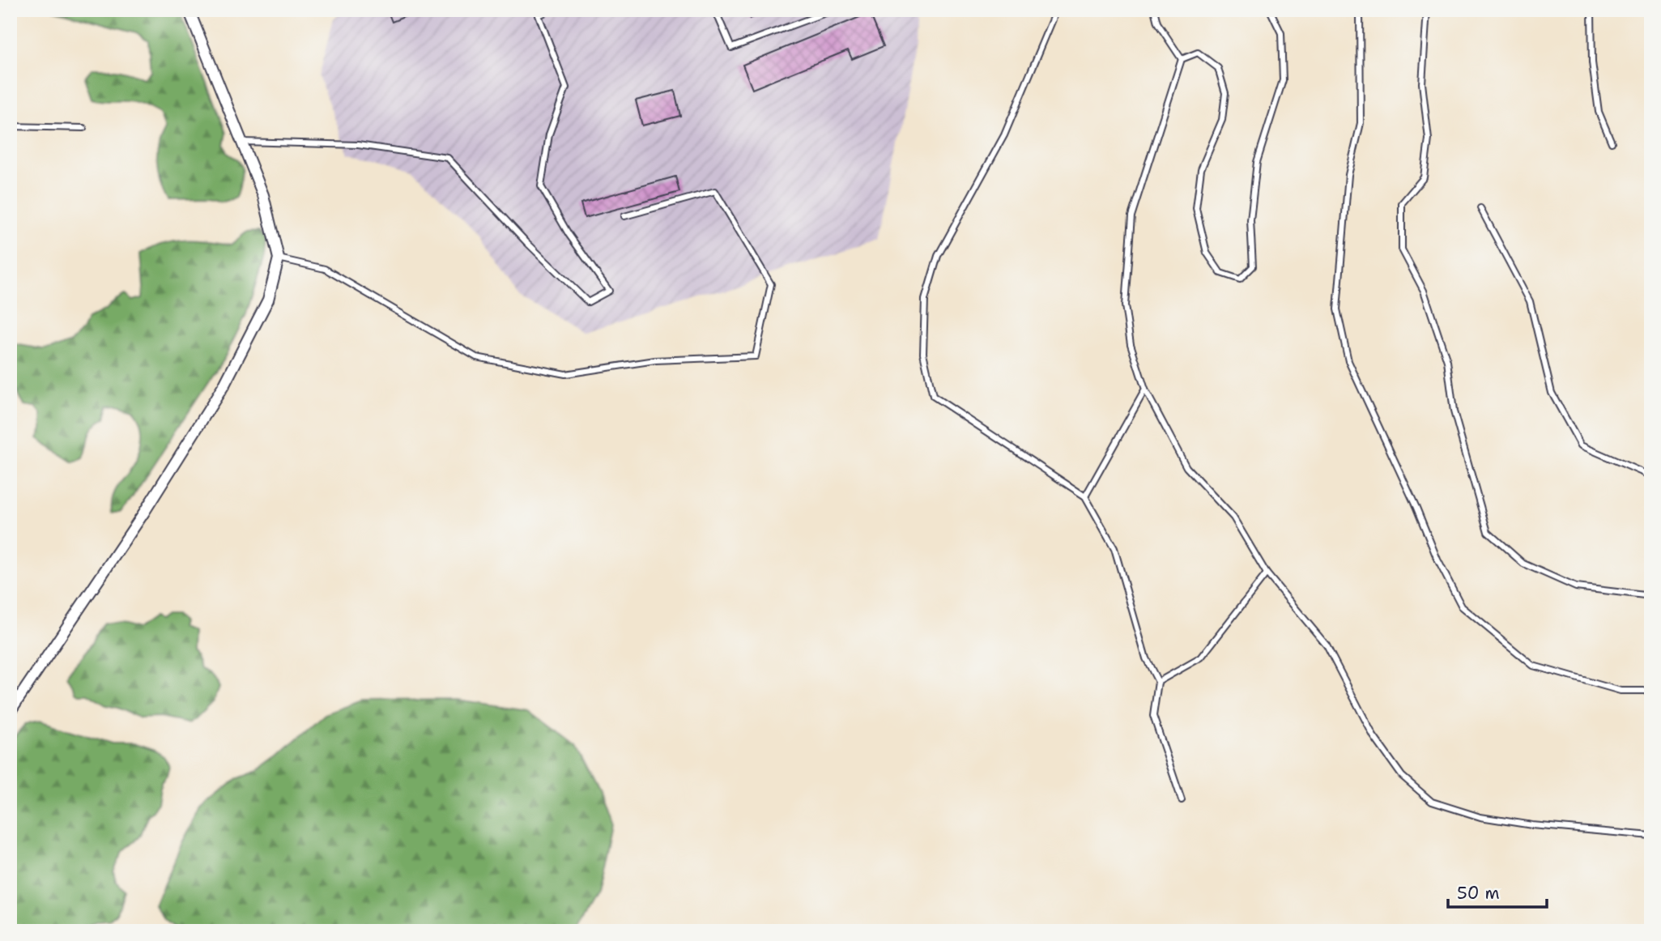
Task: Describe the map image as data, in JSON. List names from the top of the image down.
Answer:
{
  "scale_bar": "50 m"
}
